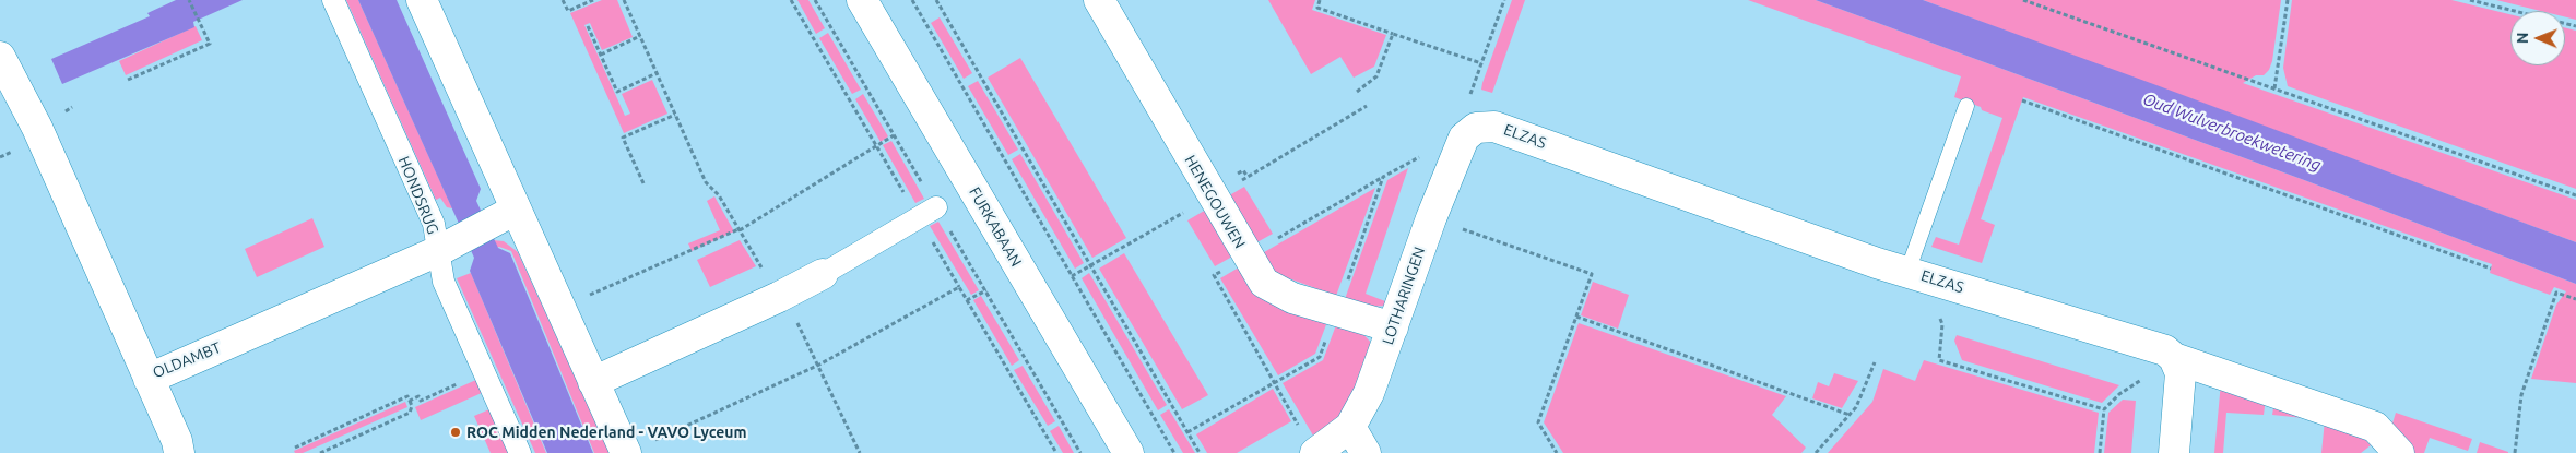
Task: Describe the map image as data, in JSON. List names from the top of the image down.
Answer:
{
  "streets": {
    "street": [
      "ELZAS",
      "HONDSRUG",
      "HENEGOUWEN",
      "FURKABAAN",
      "LOTHARINGEN",
      "OLDAMBT"
    ]
  },
  "crossings": [
    ["ELZAS", "LOTHARINGEN"],
    ["HONDSRUG", "OLDAMBT"],
    ["HENEGOUWEN", "LOTHARINGEN"]
  ],
  "water": ["Oud Wulverbroekwetering"],
  "places": ["ROC Midden Nederland - VAVO Lyceum"],
  "north": "left"
}
